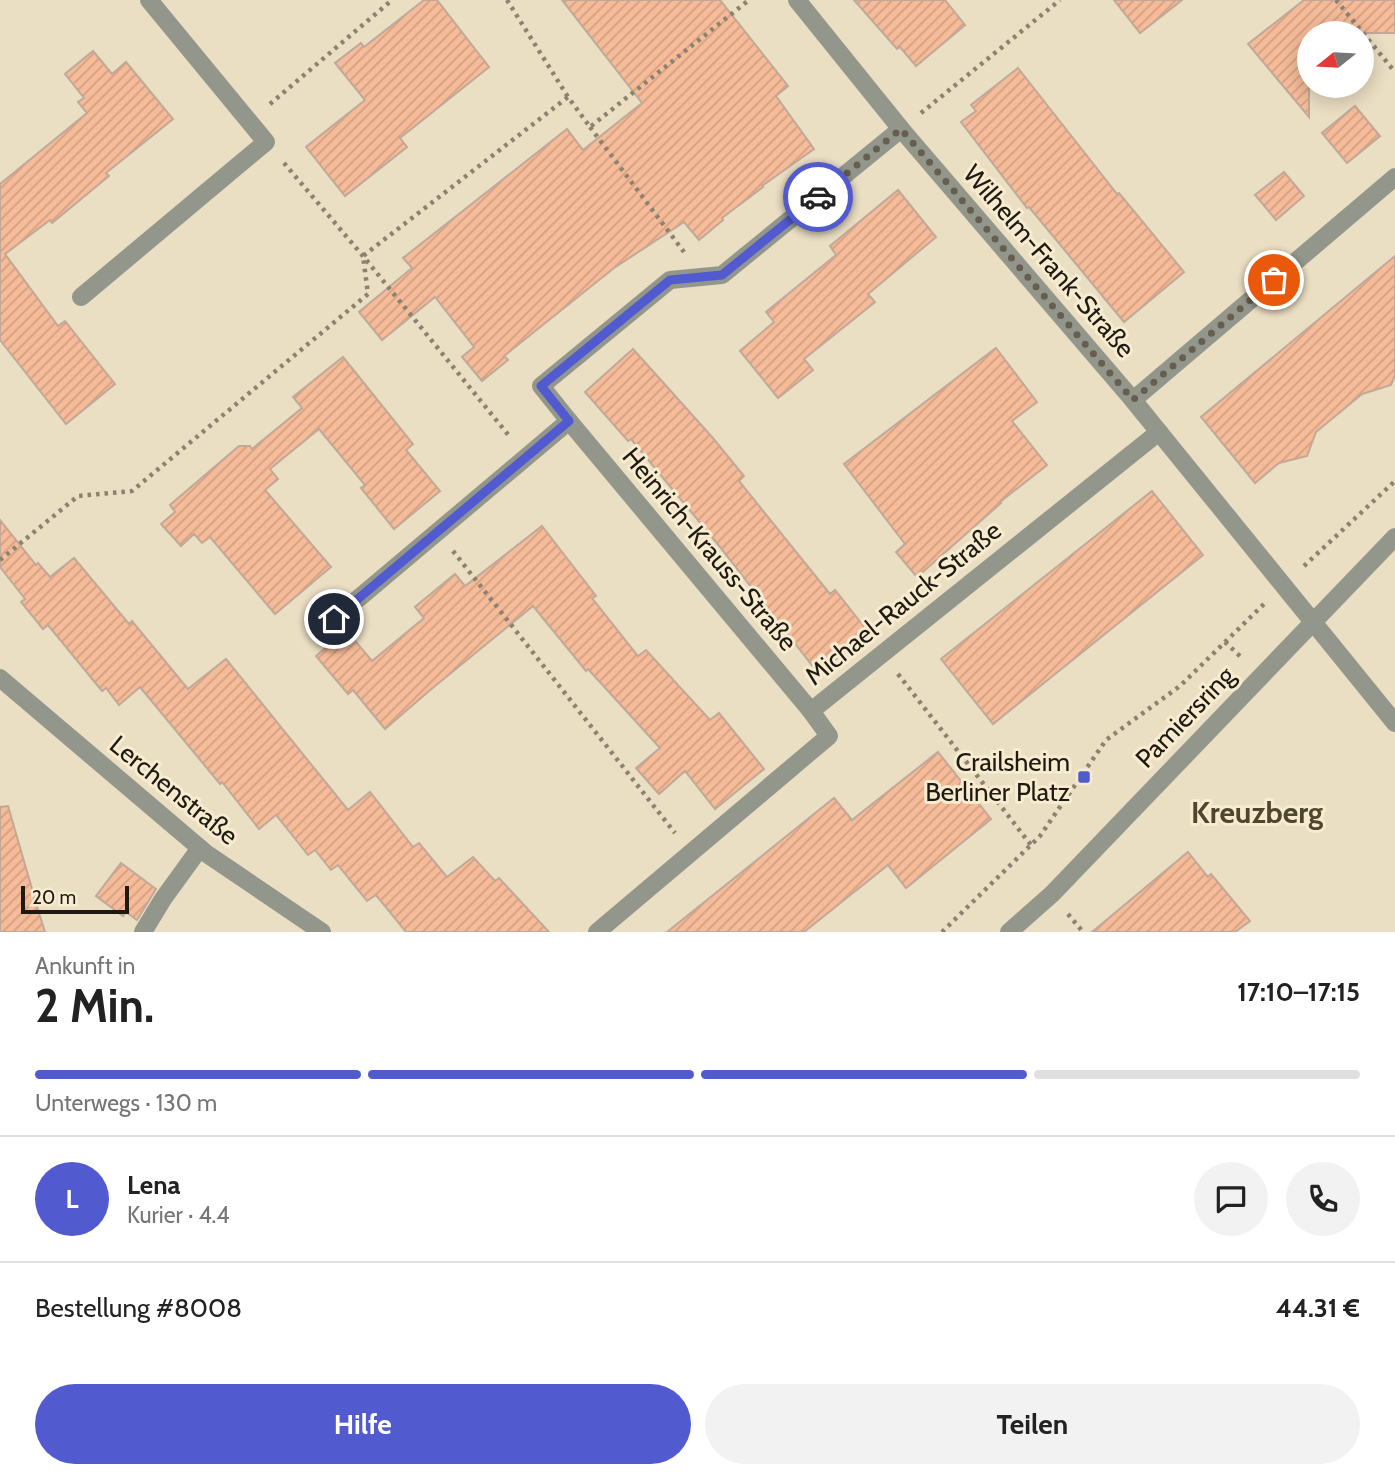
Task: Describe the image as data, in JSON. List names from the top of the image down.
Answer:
{
  "streets": {
    "street": [
      "Wilhelm-Frank-Straße",
      "Heinrich-Krauss-Straße",
      "Michael-Rauck-Straße",
      "Pamiersring",
      "Lerchenstraße"
    ]
  },
  "crossings": [
    ["Wilhelm-Frank-Straße", "Michael-Rauck-Straße"],
    ["Wilhelm-Frank-Straße", "Pamiersring"],
    ["Heinrich-Krauss-Straße", "Michael-Rauck-Straße"]
  ],
  "districts": ["Kreuzberg"],
  "places": {
    "transit": ["Crailsheim Berliner Platz"]
  },
  "scale_bar": "20 m",
  "north": "left",
  "page": {
    "scale": "20 m",
    "heading": ["2 Min.", "Ankunft in", "17:10–17:15"],
    "panel": [
      "Lena",
      "Kurier · 4.4",
      "Bestellung #8008",
      "44.31 €"
    ],
    "bar": "Unterwegs · 130 m",
    "round": "L",
    "buttons": ["Hilfe", "Teilen"]
  }
}
